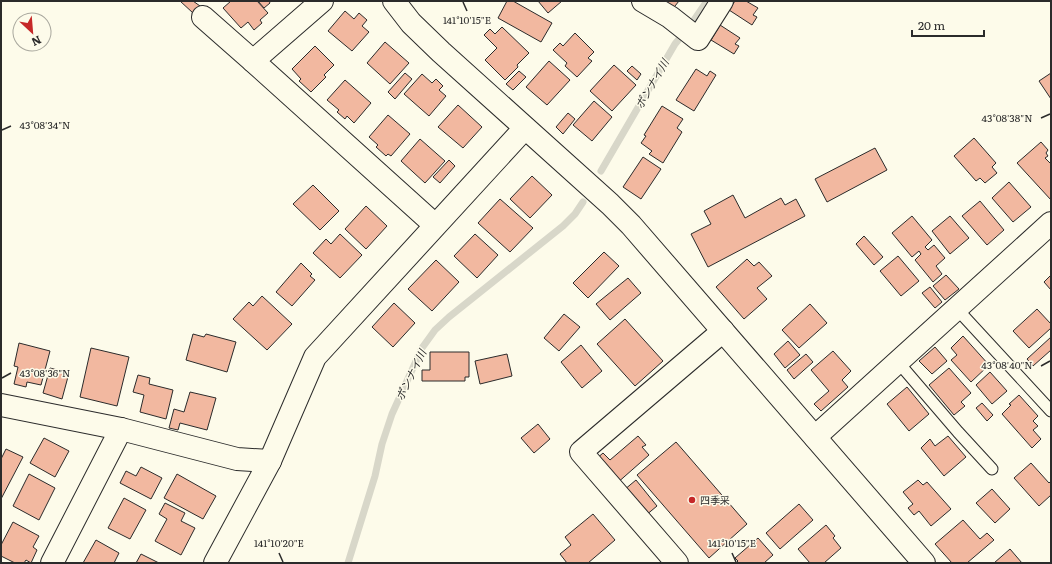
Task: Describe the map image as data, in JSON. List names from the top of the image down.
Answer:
{
  "water": ["ポンナイ川"],
  "places": ["四季采"],
  "scale_bar": "20 m",
  "north": "bottom right",
  "coordinates": [
    "141°10'15\"E",
    "43°08'38\"N",
    "43°08'34\"N",
    "43°08'40\"N",
    "43°08'36\"N",
    "141°10'20\"E"
  ]
}
